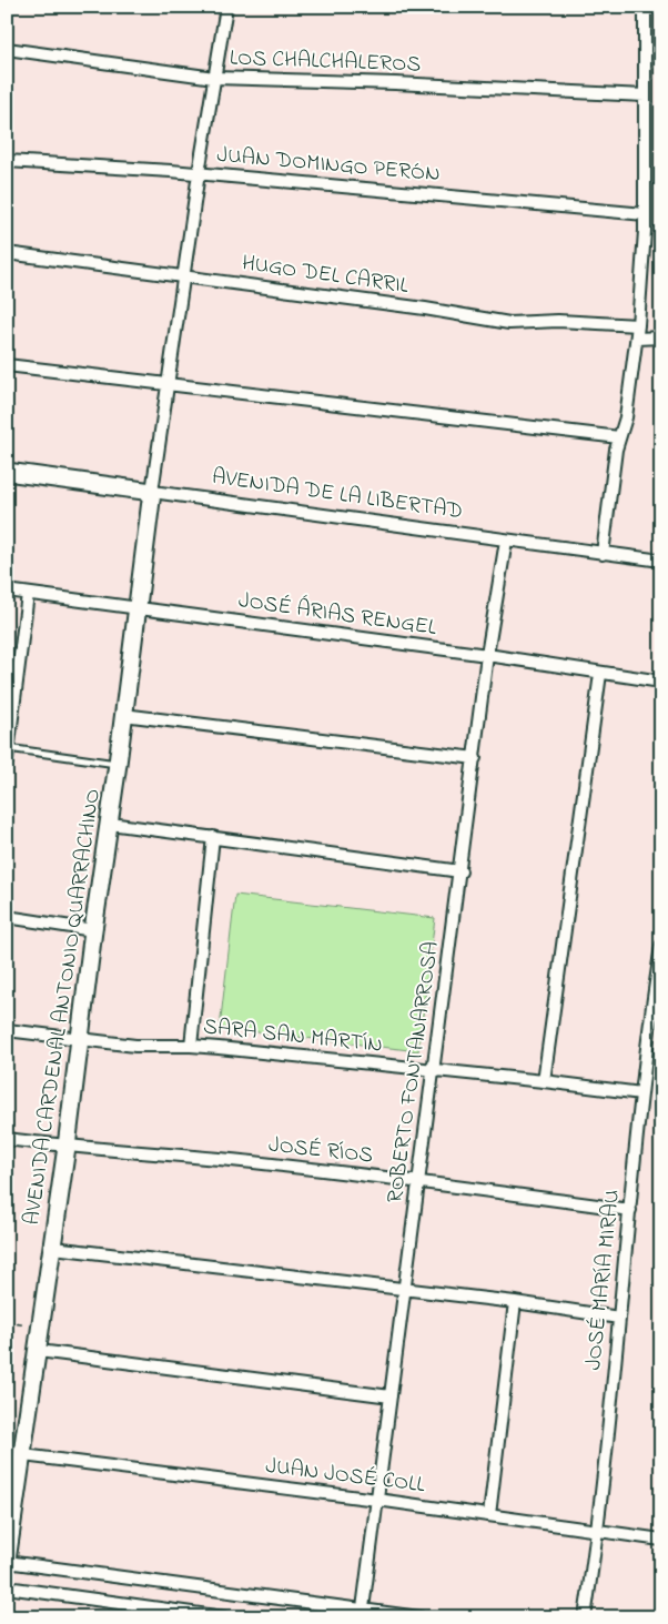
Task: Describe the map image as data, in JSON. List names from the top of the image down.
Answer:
{
  "streets": {
    "street": [
      "LOS CHALCHALEROS",
      "JUAN DOMINGO PERÓN",
      "HUGO DEL CARRIL",
      "AVENIDA DE LA LIBERTAD",
      "JOSÉ ÁRIAS RENGEL",
      "AVENIDA CARDENAL ANTONIO QUARRACHINO",
      "SARA SAN MARTÍN",
      "ROBERTO FONTANARROSA",
      "JOSÉ RÍOS",
      "JOSÉ MARÍA MIRAU",
      "JUAN JOSÉ COLL"
    ]
  },
  "crossings": [
    ["AVENIDA DE LA LIBERTAD", "AVENIDA CARDENAL ANTONIO QUARRACHINO"],
    ["AVENIDA DE LA LIBERTAD", "ROBERTO FONTANARROSA"],
    ["JOSÉ ÁRIAS RENGEL", "AVENIDA CARDENAL ANTONIO QUARRACHINO"],
    ["JOSÉ ÁRIAS RENGEL", "ROBERTO FONTANARROSA"],
    ["AVENIDA CARDENAL ANTONIO QUARRACHINO", "SARA SAN MARTÍN"],
    ["AVENIDA CARDENAL ANTONIO QUARRACHINO", "JOSÉ RÍOS"],
    ["AVENIDA CARDENAL ANTONIO QUARRACHINO", "JUAN JOSÉ COLL"],
    ["SARA SAN MARTÍN", "ROBERTO FONTANARROSA"],
    ["SARA SAN MARTÍN", "JOSÉ MARÍA MIRAU"],
    ["ROBERTO FONTANARROSA", "JOSÉ RÍOS"],
    ["ROBERTO FONTANARROSA", "JUAN JOSÉ COLL"],
    ["JOSÉ RÍOS", "JOSÉ MARÍA MIRAU"],
    ["JOSÉ MARÍA MIRAU", "JUAN JOSÉ COLL"]
  ]
}
